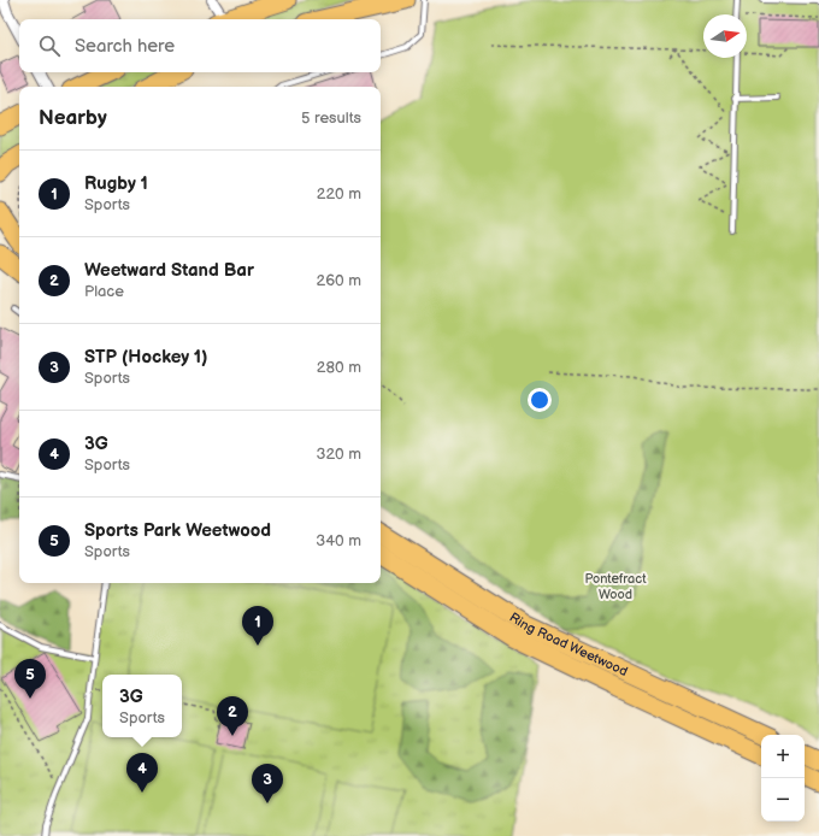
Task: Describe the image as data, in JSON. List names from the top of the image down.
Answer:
{
  "streets": {
    "highway": ["Ring Road Weetwood"]
  },
  "parks": ["Pontefract Wood"],
  "north": "right",
  "page": {
    "search": "Search here",
    "heading": ["Nearby", "5 results"],
    "list": [
      {
        "mark": "1",
        "name": "Rugby 1",
        "note": "Sports",
        "value": "220 m"
      },
      {
        "mark": "2",
        "name": "Weetward Stand Bar",
        "note": "Place",
        "value": "260 m"
      },
      {
        "mark": "3",
        "name": "STP (Hockey 1)",
        "note": "Sports",
        "value": "280 m"
      },
      {
        "mark": "4",
        "name": "3G",
        "note": "Sports",
        "value": "320 m"
      },
      {
        "mark": "5",
        "name": "Sports Park Weetwood",
        "note": "Sports",
        "value": "340 m"
      }
    ],
    "pins": [
      "1",
      "5",
      "2",
      "4",
      "3"
    ],
    "popup": ["3G", "Sports"],
    "map_buttons": ["+", "−"]
  }
}
